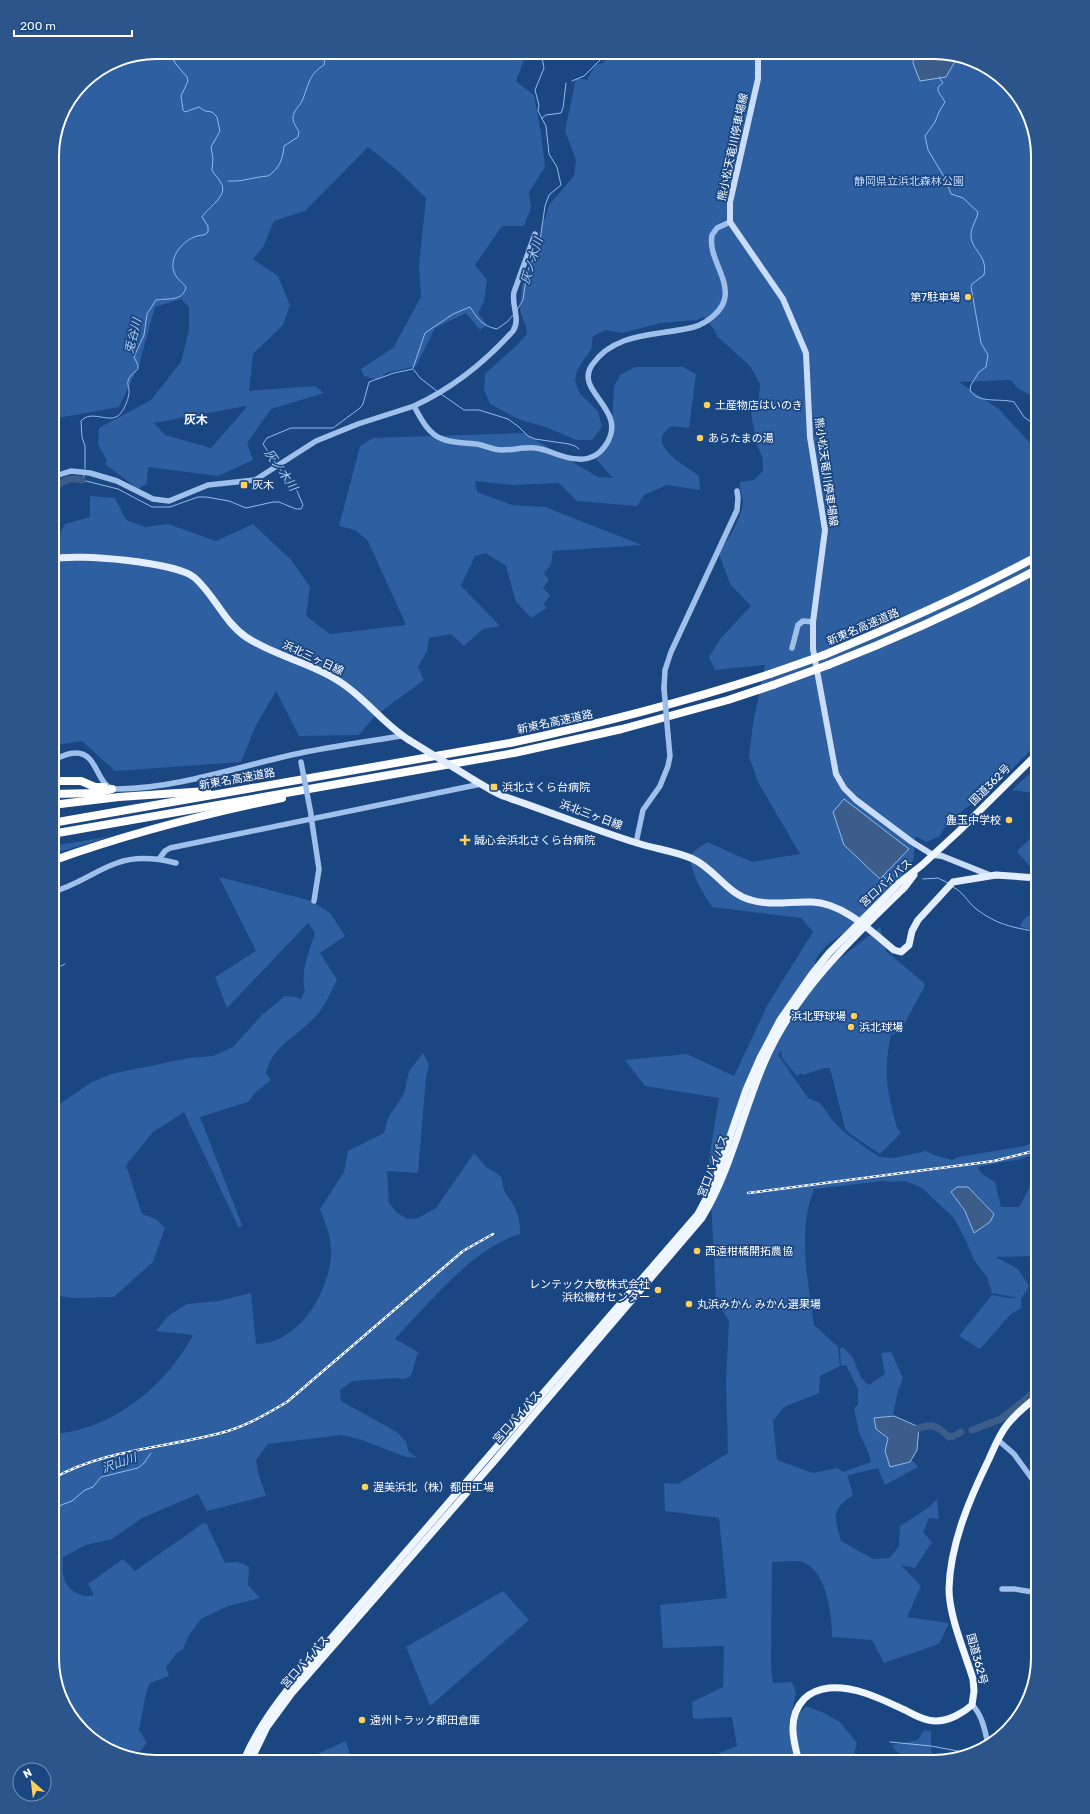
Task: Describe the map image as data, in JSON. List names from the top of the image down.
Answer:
{
  "streets": {
    "highway": ["新東名高速道路", "国道362号", "宮口バイパス"],
    "main road": ["熊小松天竜川停車場線", "浜北三ヶ日線"]
  },
  "crossings": [
    ["熊小松天竜川停車場線", "浜北三ヶ日線"],
    ["熊小松天竜川停車場線", "国道362号"],
    ["浜北三ヶ日線", "宮口バイパス"],
    ["国道362号", "宮口バイパス"]
  ],
  "districts": ["灰木"],
  "water": ["灰ノ木川", "兎谷川", "沢山川"],
  "parks": ["静岡県立浜北森林公園"],
  "places": {
    "other": [
      "第7駐車場",
      "土産物店はいのき",
      "あらたまの湯",
      "麁玉中学校",
      "浜北野球場",
      "浜北球場",
      "西遠柑橘開拓農協",
      "レンテック大敬株式会社 浜松機材センター",
      "丸浜みかん みかん選果場",
      "渥美浜北（株）都田工場",
      "遠州トラック都田倉庫"
    ],
    "transit": ["灰木", "浜北さくら台病院"],
    "health": ["誠心会浜北さくら台病院"]
  },
  "scale_bar": "200 m",
  "north": "top left"
}
